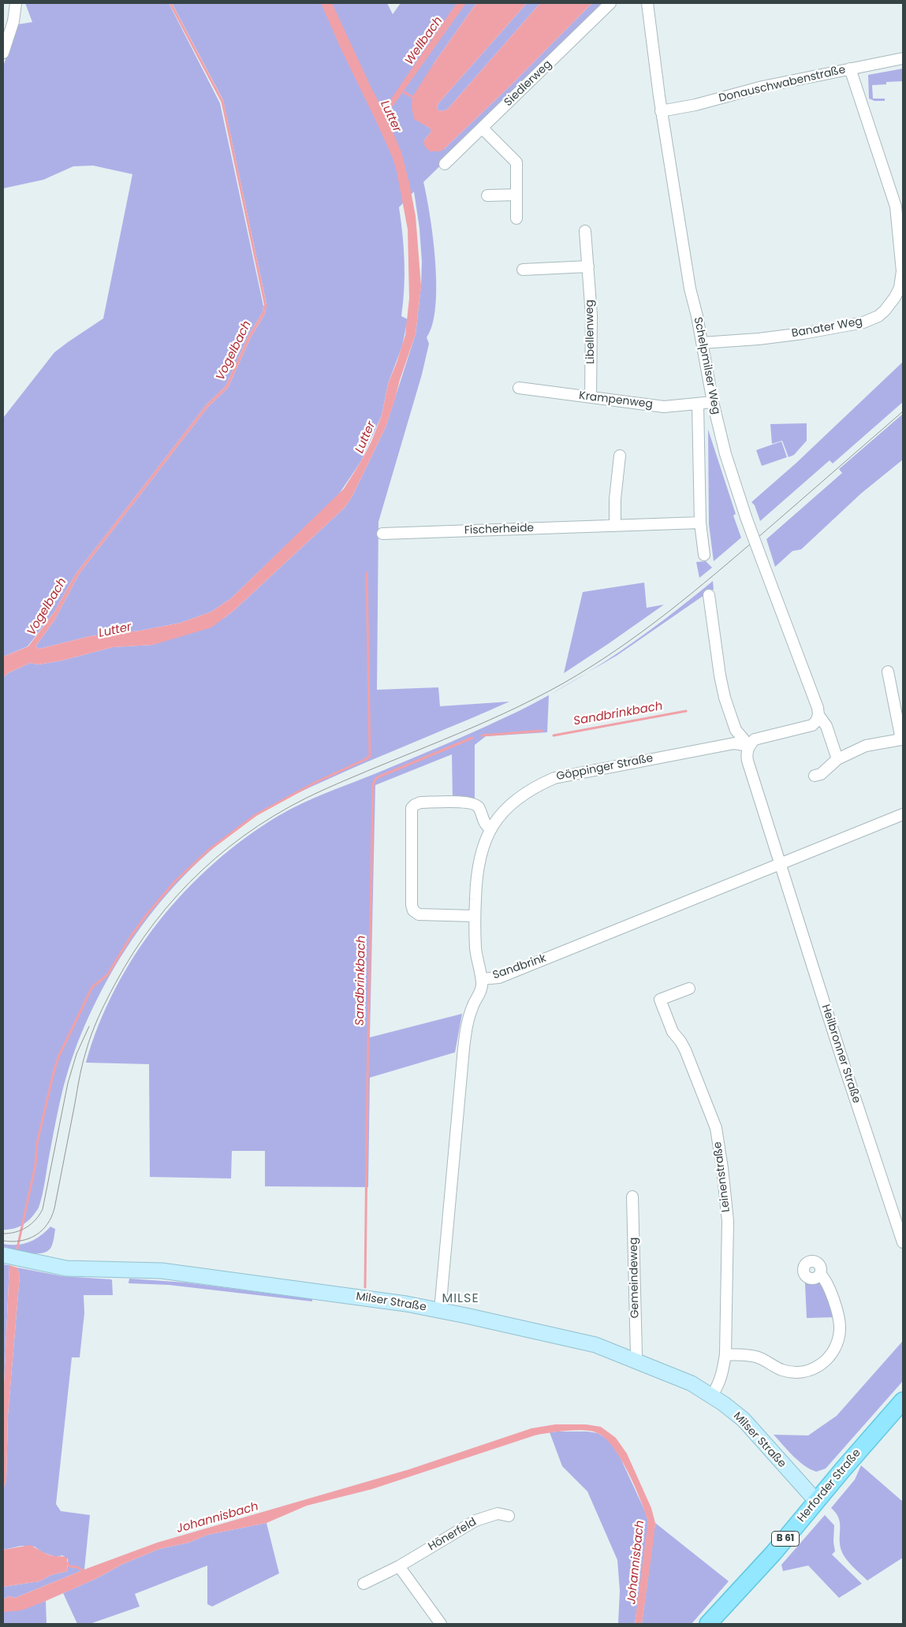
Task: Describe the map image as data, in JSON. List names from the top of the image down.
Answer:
{
  "streets": {
    "main road": ["Milser Straße", "Herforder Straße", "B 61"],
    "street": [
      "Siedlerweg",
      "Donauschwabenstraße",
      "Banater Weg",
      "Libellenweg",
      "Schelpmilser Weg",
      "Krampenweg",
      "Fischerheide",
      "Göppinger Straße",
      "Sandbrink",
      "Heilbronner Straße",
      "Leinenstraße",
      "Gemeindeweg",
      "Hönerfeld"
    ]
  },
  "crossings": [
    ["Donauschwabenstraße", "Banater Weg"],
    ["Donauschwabenstraße", "Schelpmilser Weg"],
    ["Banater Weg", "Schelpmilser Weg"],
    ["Libellenweg", "Krampenweg"],
    ["Schelpmilser Weg", "Krampenweg"],
    ["Schelpmilser Weg", "Fischerheide"],
    ["Göppinger Straße", "Sandbrink"],
    ["Göppinger Straße", "Heilbronner Straße"],
    ["Sandbrink", "Heilbronner Straße"],
    ["Sandbrink", "Milser Straße"],
    ["Leinenstraße", "Milser Straße"],
    ["Gemeindeweg", "Milser Straße"],
    ["Milser Straße", "Herforder Straße"]
  ],
  "districts": ["MILSE"],
  "water": [
    "Wellbach",
    "Lutter",
    "Vogelbach",
    "Sandbrinkbach",
    "Johannisbach"
  ]
}
